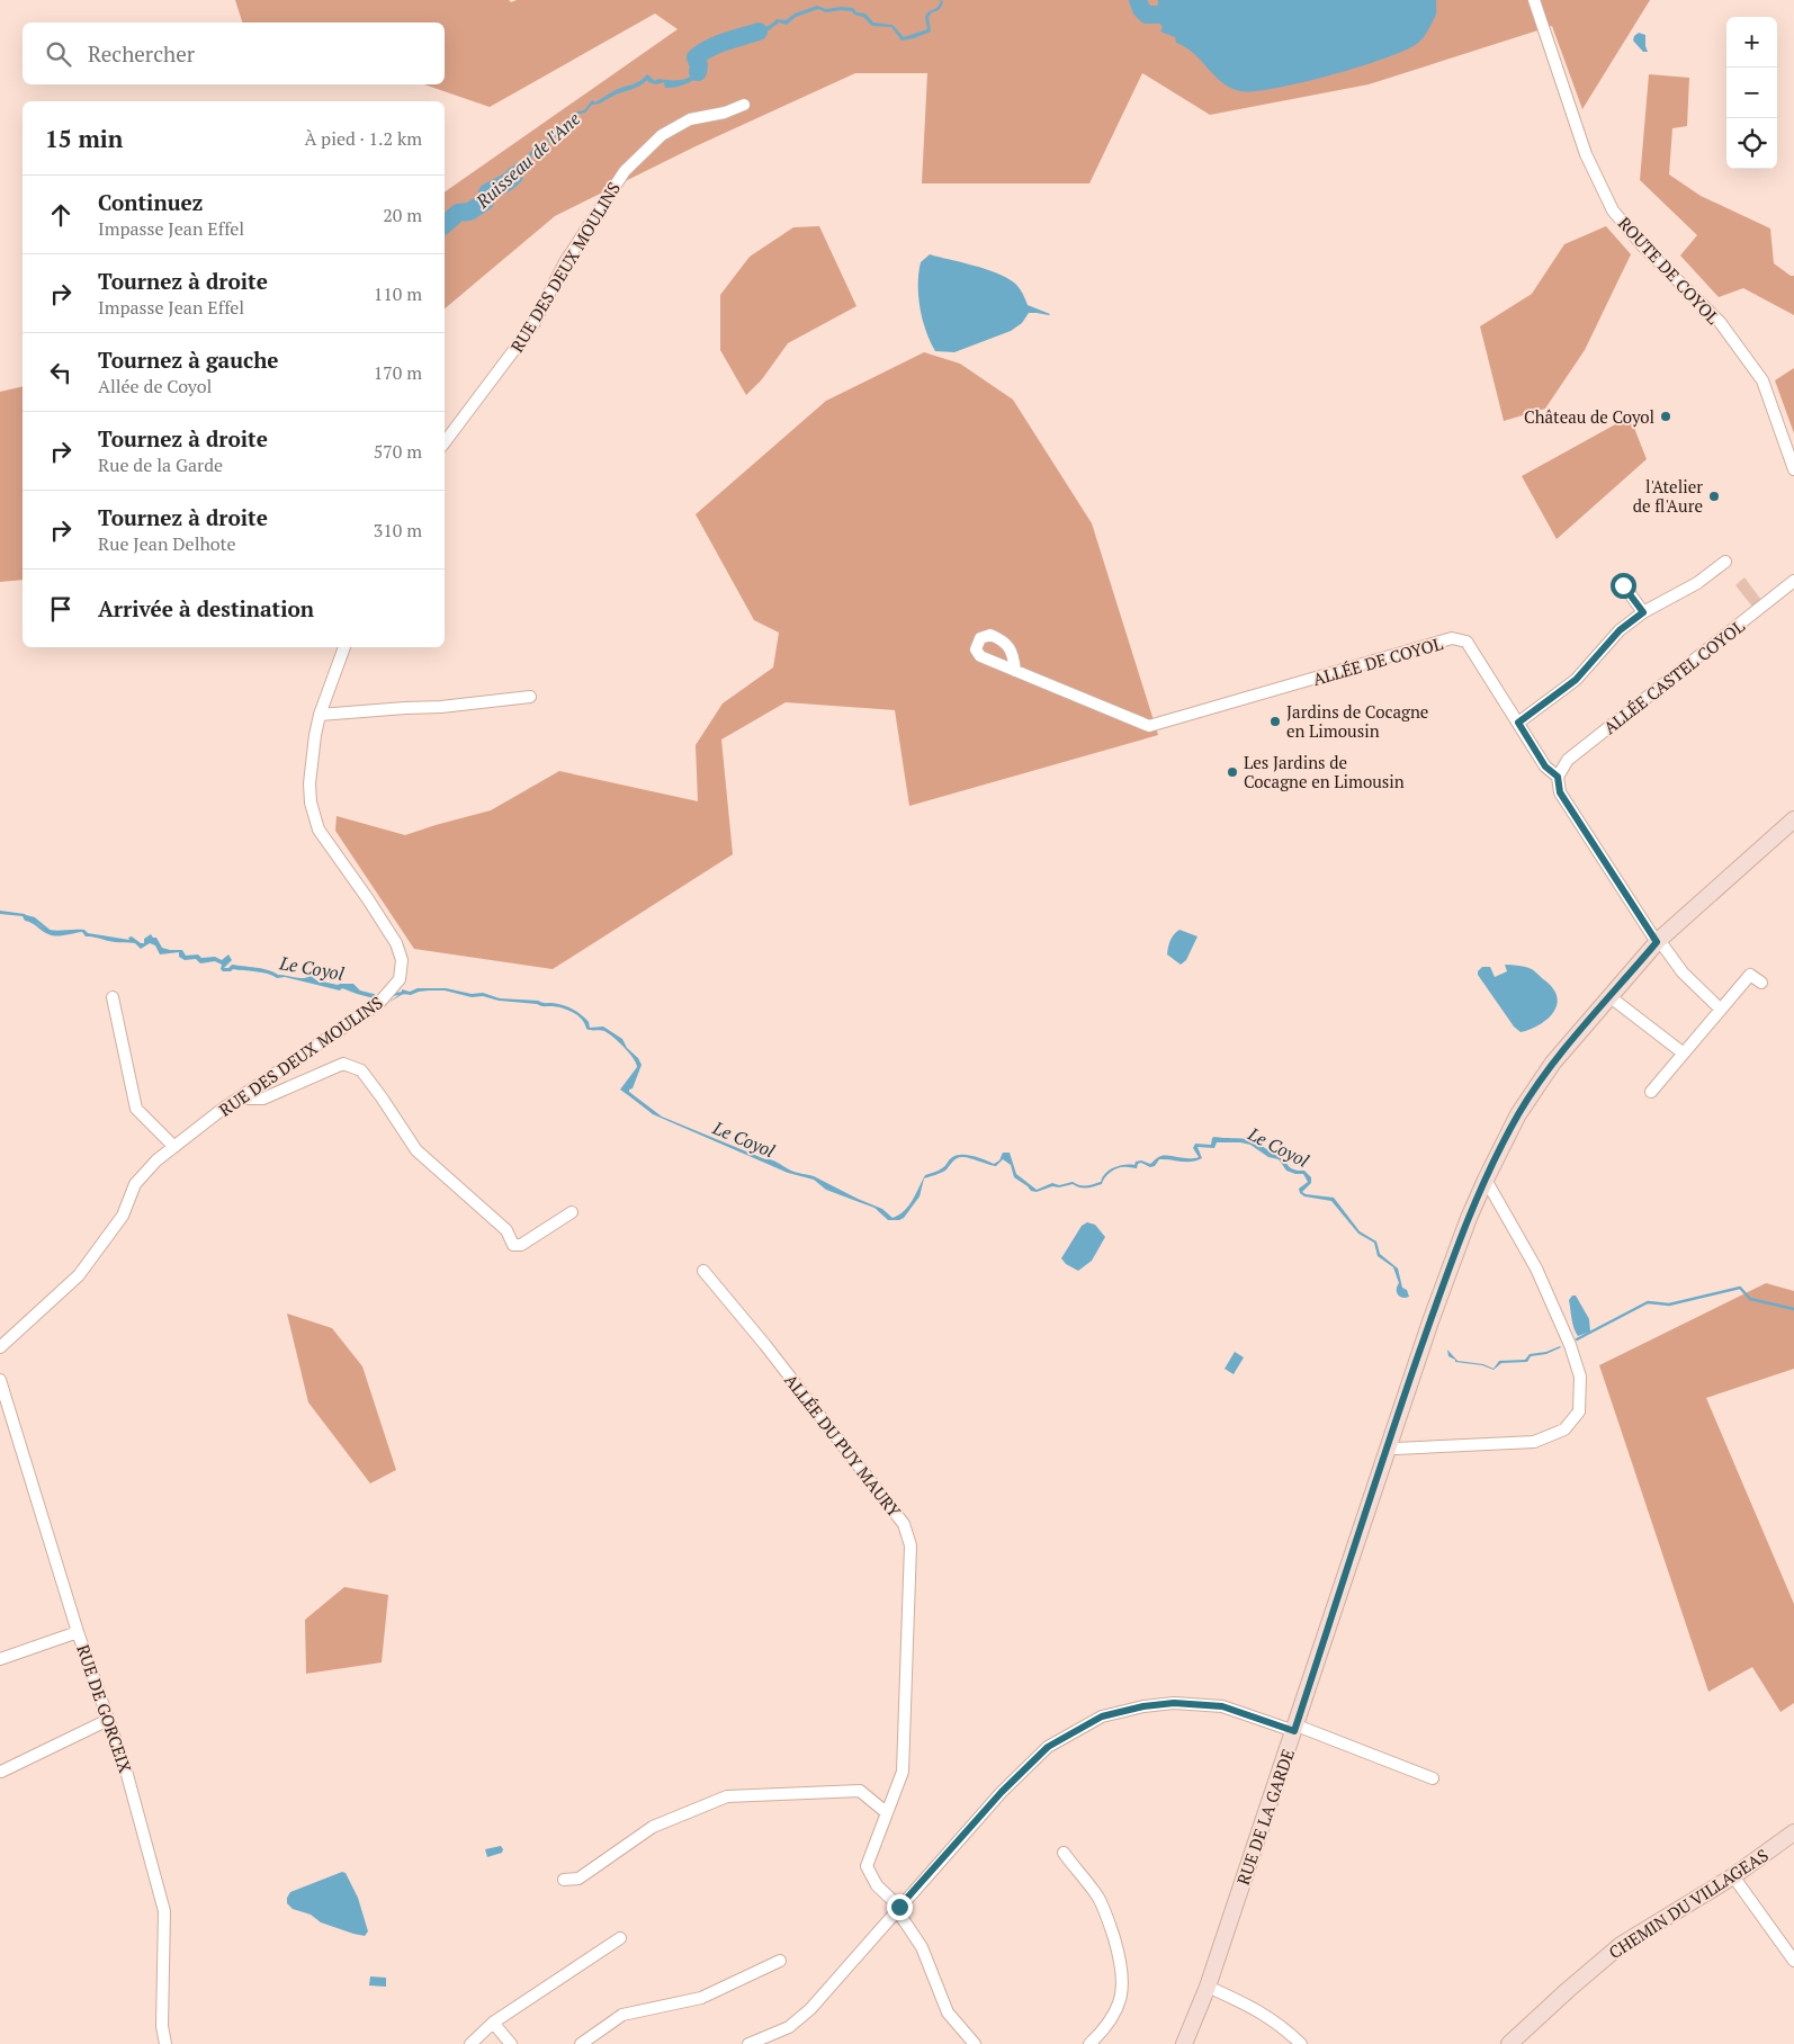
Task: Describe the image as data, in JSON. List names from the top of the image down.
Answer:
{
  "streets": {
    "main road": ["RUE DE LA GARDE", "CHEMIN DU VILLAGEAS"],
    "street": [
      "RUE DES DEUX MOULINS",
      "ROUTE DE COYOL",
      "ALLÉE DE COYOL",
      "ALLÉE CASTEL COYOL",
      "ALLÉE DU PUY MAURY",
      "RUE DE GORCEIX"
    ]
  },
  "crossings": [
    ["ALLÉE DE COYOL", "ALLÉE CASTEL COYOL"],
    ["ALLÉE DE COYOL", "RUE DE LA GARDE"]
  ],
  "water": ["Ruisseau de l'Ane", "Le Coyol"],
  "places": [
    "Château de Coyol",
    "l'Atelier de fl'Aure",
    "Jardins de Cocagne en Limousin",
    "Les Jardins de Cocagne en Limousin"
  ],
  "page": {
    "map_buttons": ["+", "−"],
    "search": "Rechercher",
    "heading": ["15 min", "À pied · 1.2 km"],
    "list": [
      ["Continuez", "Impasse Jean Effel", "20 m"],
      ["Tournez à droite", "Impasse Jean Effel", "110 m"],
      ["Tournez à gauche", "Allée de Coyol", "170 m"],
      ["Tournez à droite", "Rue de la Garde", "570 m"],
      ["Tournez à droite", "Rue Jean Delhote", "310 m"],
      "Arrivée à destination"
    ]
  }
}
